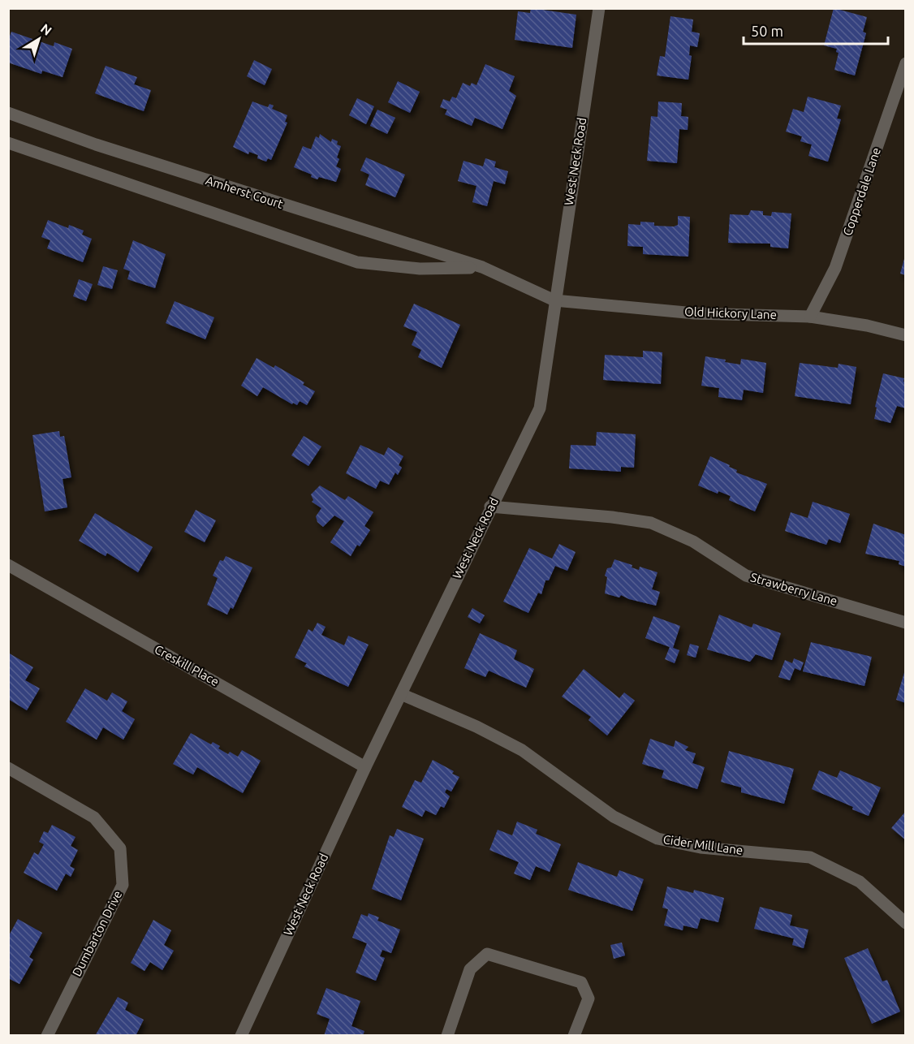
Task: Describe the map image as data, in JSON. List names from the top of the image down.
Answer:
{
  "streets": {
    "street": [
      "West Neck Road",
      "Copperdale Lane",
      "Amherst Court",
      "Old Hickory Lane",
      "Strawberry Lane",
      "Creskill Place",
      "Cider Mill Lane",
      "Dumbarton Drive"
    ]
  },
  "crossings": [
    ["West Neck Road", "Amherst Court"],
    ["West Neck Road", "Old Hickory Lane"],
    ["West Neck Road", "Strawberry Lane"],
    ["West Neck Road", "Creskill Place"],
    ["West Neck Road", "Cider Mill Lane"],
    ["Copperdale Lane", "Old Hickory Lane"],
    ["Amherst Court", "Old Hickory Lane"]
  ],
  "scale_bar": "50 m",
  "north": "top right"
}
